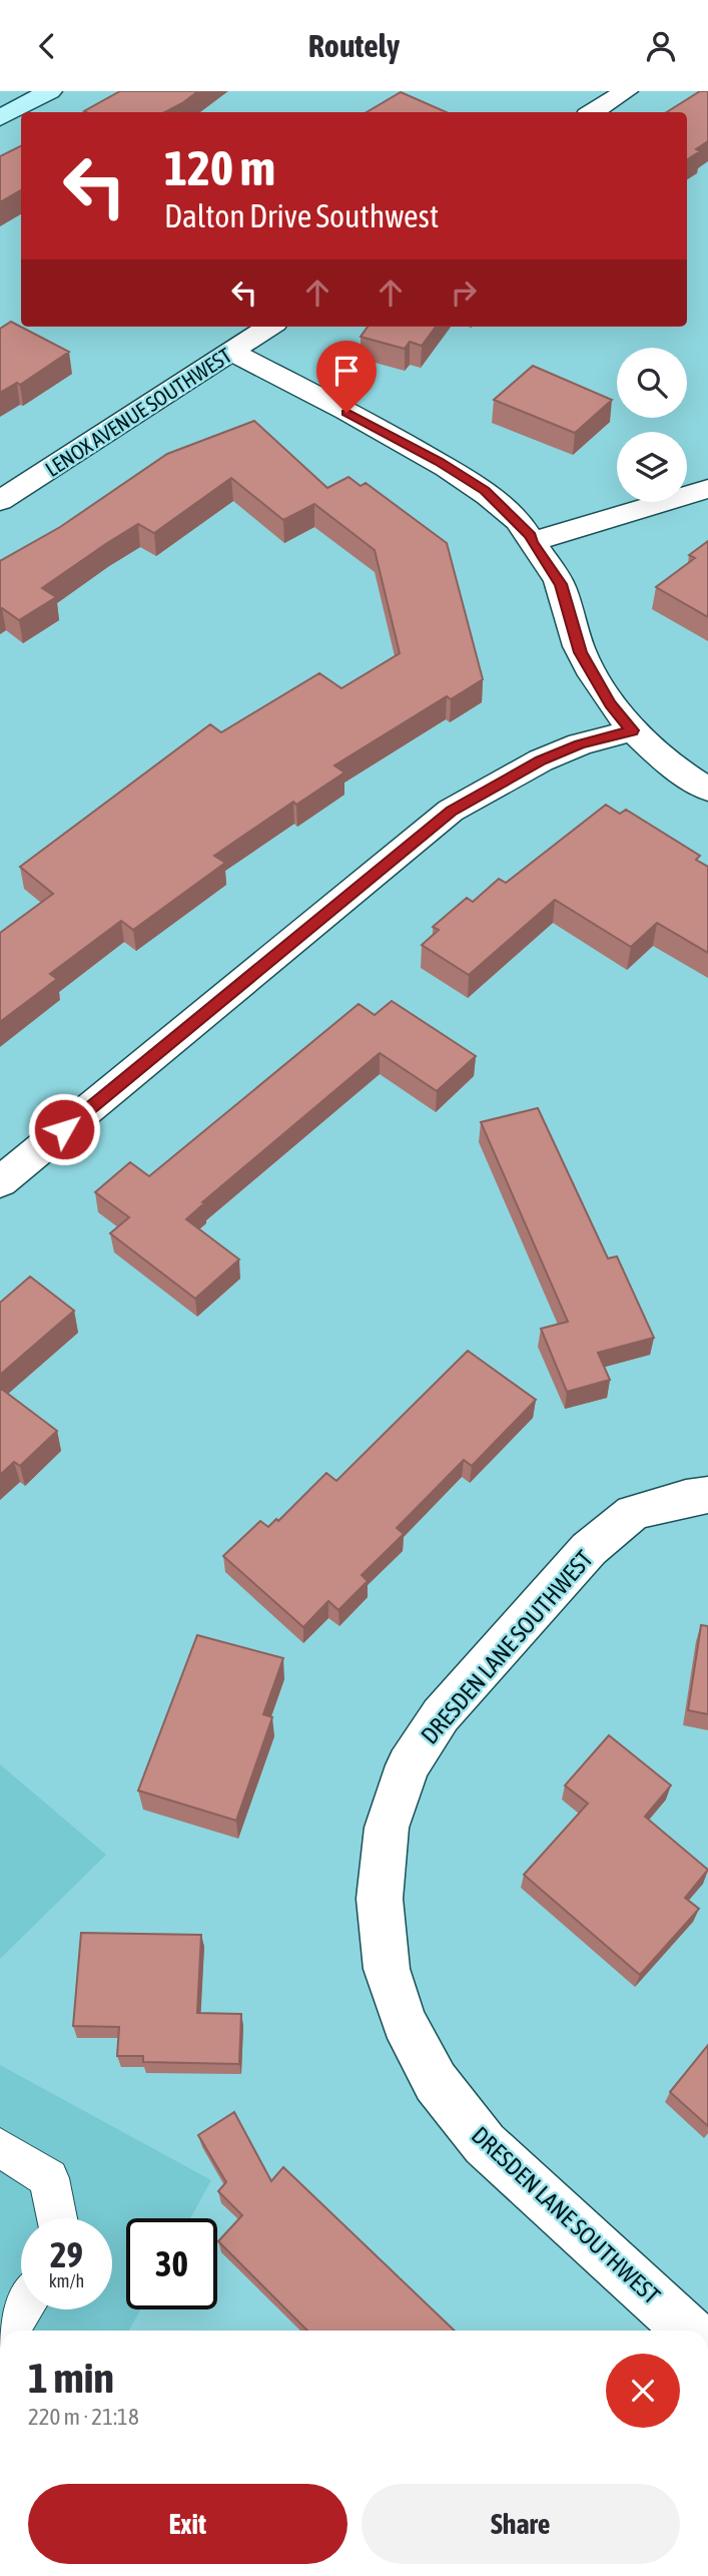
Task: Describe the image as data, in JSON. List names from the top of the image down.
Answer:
{
  "streets": {
    "street": ["LENOX AVENUE SOUTHWEST", "DRESDEN LANE SOUTHWEST"]
  },
  "page": {
    "header": "Routely",
    "turn": ["120 m", "Dalton Drive Southwest"],
    "speed": "29 km/h",
    "limit": "30",
    "heading": ["1 min", "220 m · 21:18"],
    "buttons": ["Exit", "Share"]
  }
}
